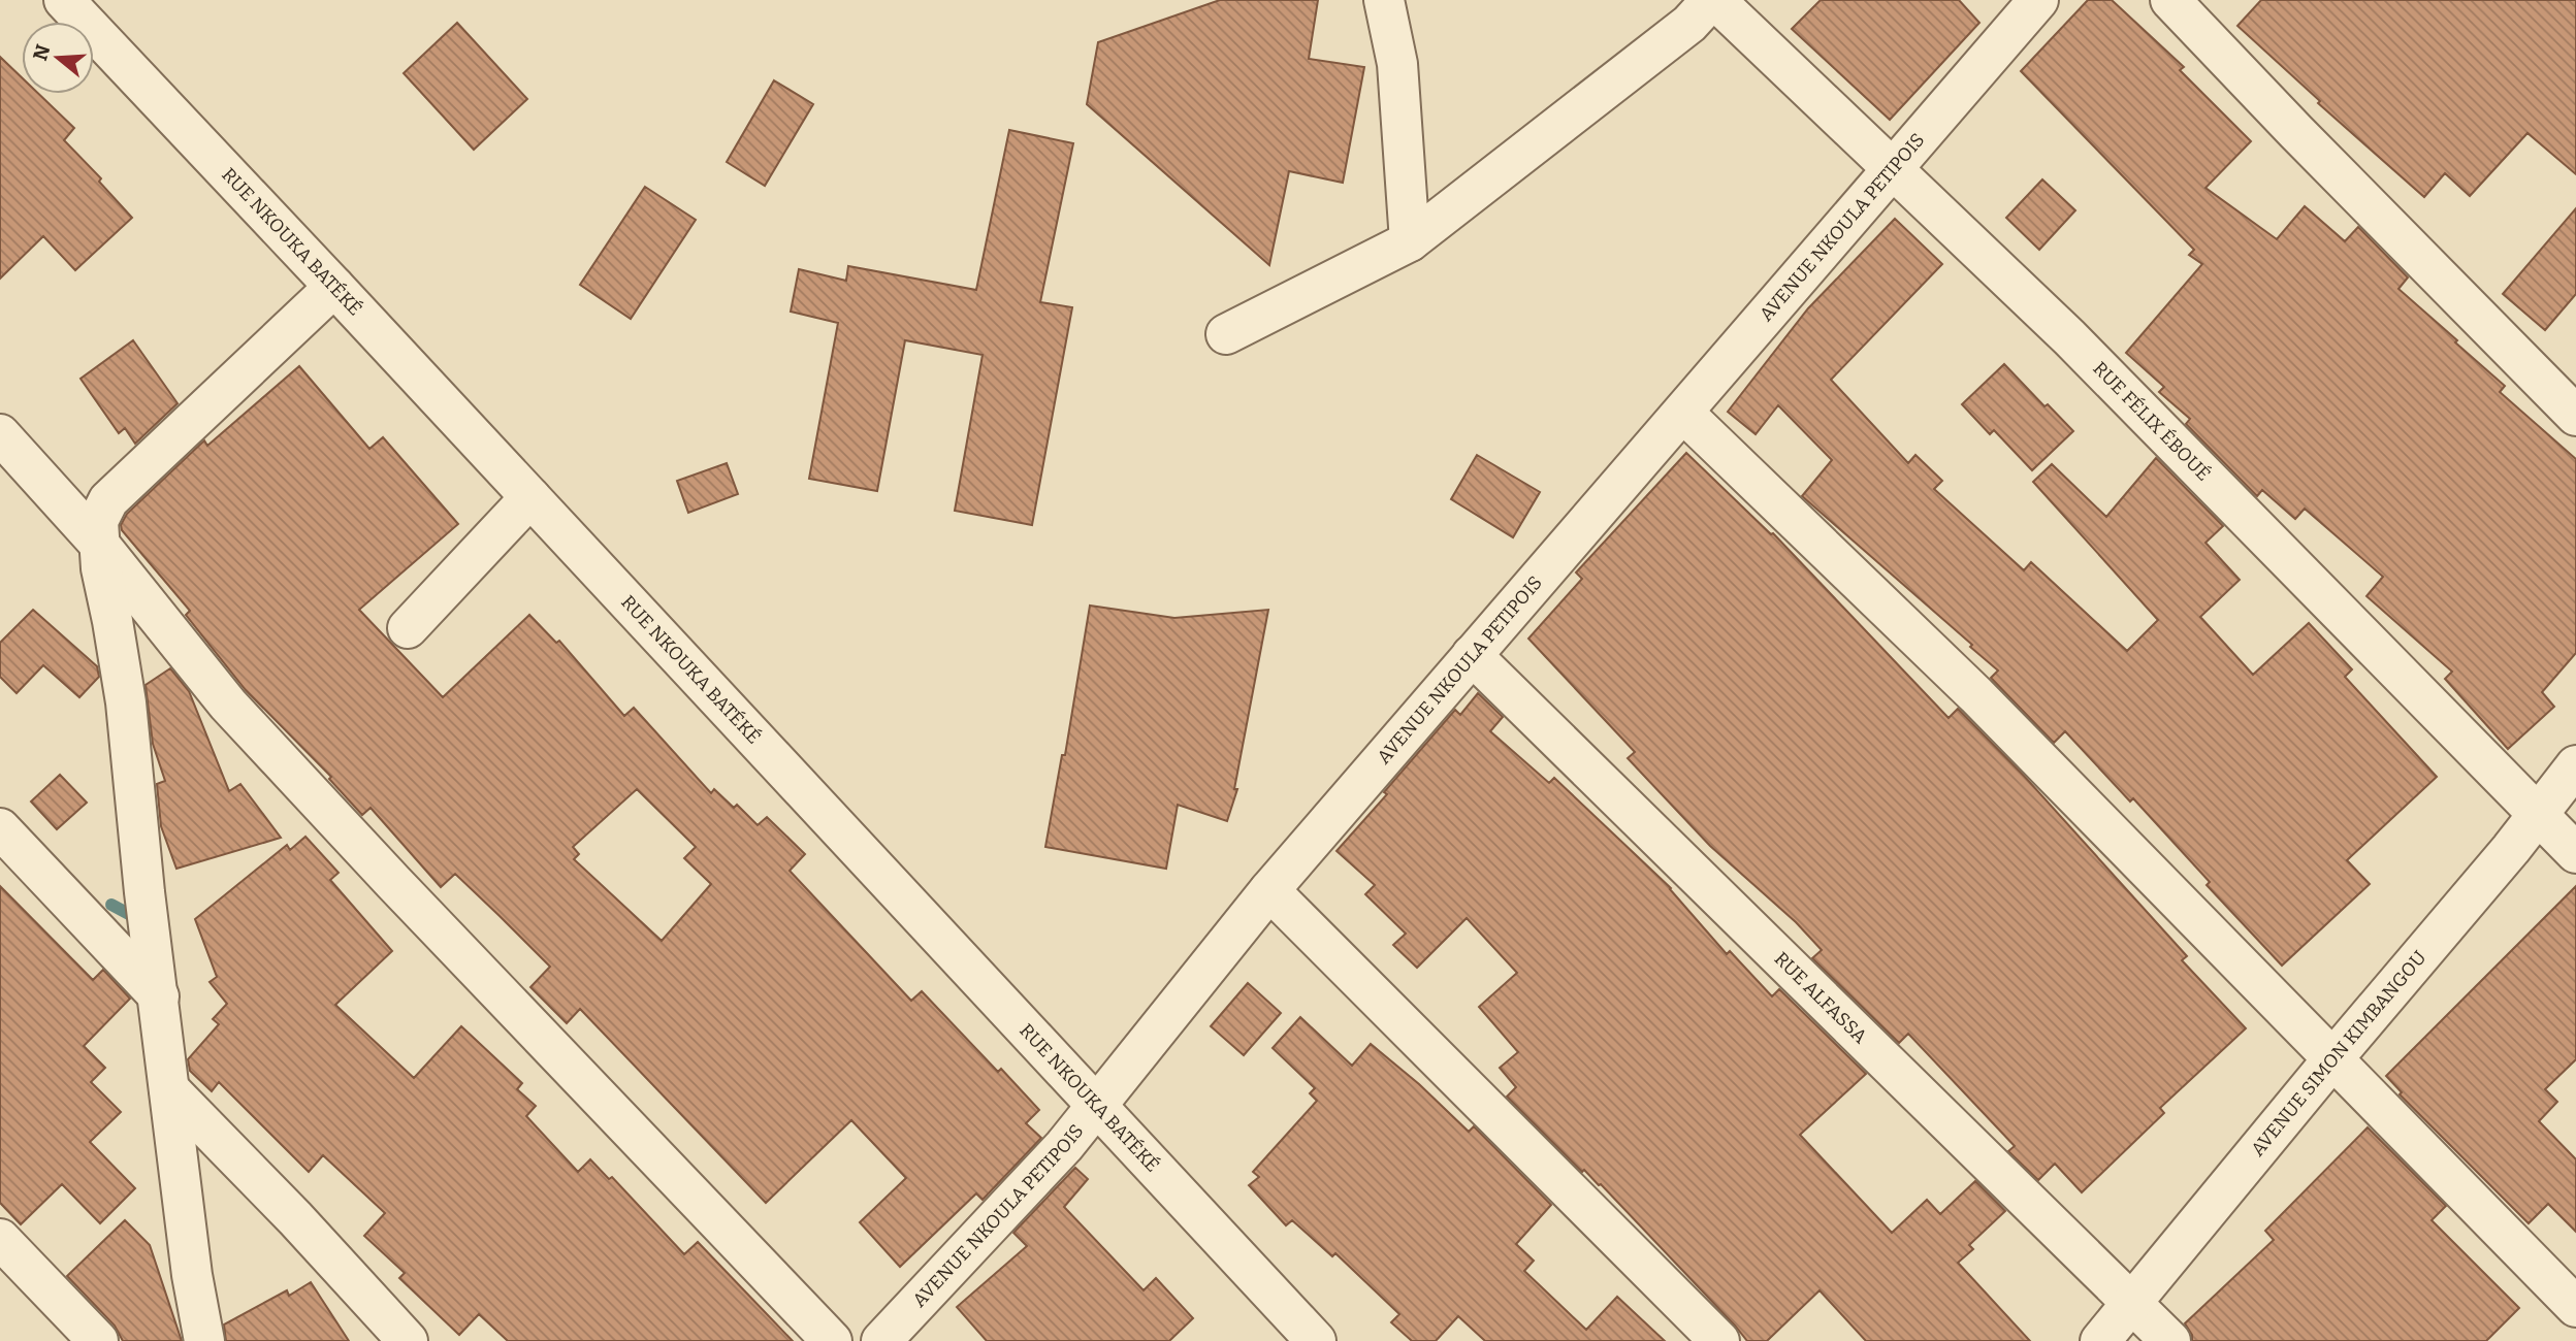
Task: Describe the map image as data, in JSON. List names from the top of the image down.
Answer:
{
  "streets": {
    "street": [
      "AVENUE NKOULA PETIPOIS",
      "RUE NKOUKA BATÉKÉ",
      "RUE FÉLIX ÉBOUÉ",
      "RUE ALFASSA",
      "AVENUE SIMON KIMBANGOU"
    ]
  },
  "crossings": [
    ["AVENUE NKOULA PETIPOIS", "RUE NKOUKA BATÉKÉ"],
    ["AVENUE NKOULA PETIPOIS", "RUE FÉLIX ÉBOUÉ"],
    ["AVENUE NKOULA PETIPOIS", "RUE ALFASSA"],
    ["RUE FÉLIX ÉBOUÉ", "AVENUE SIMON KIMBANGOU"],
    ["RUE ALFASSA", "AVENUE SIMON KIMBANGOU"]
  ],
  "north": "left"
}
